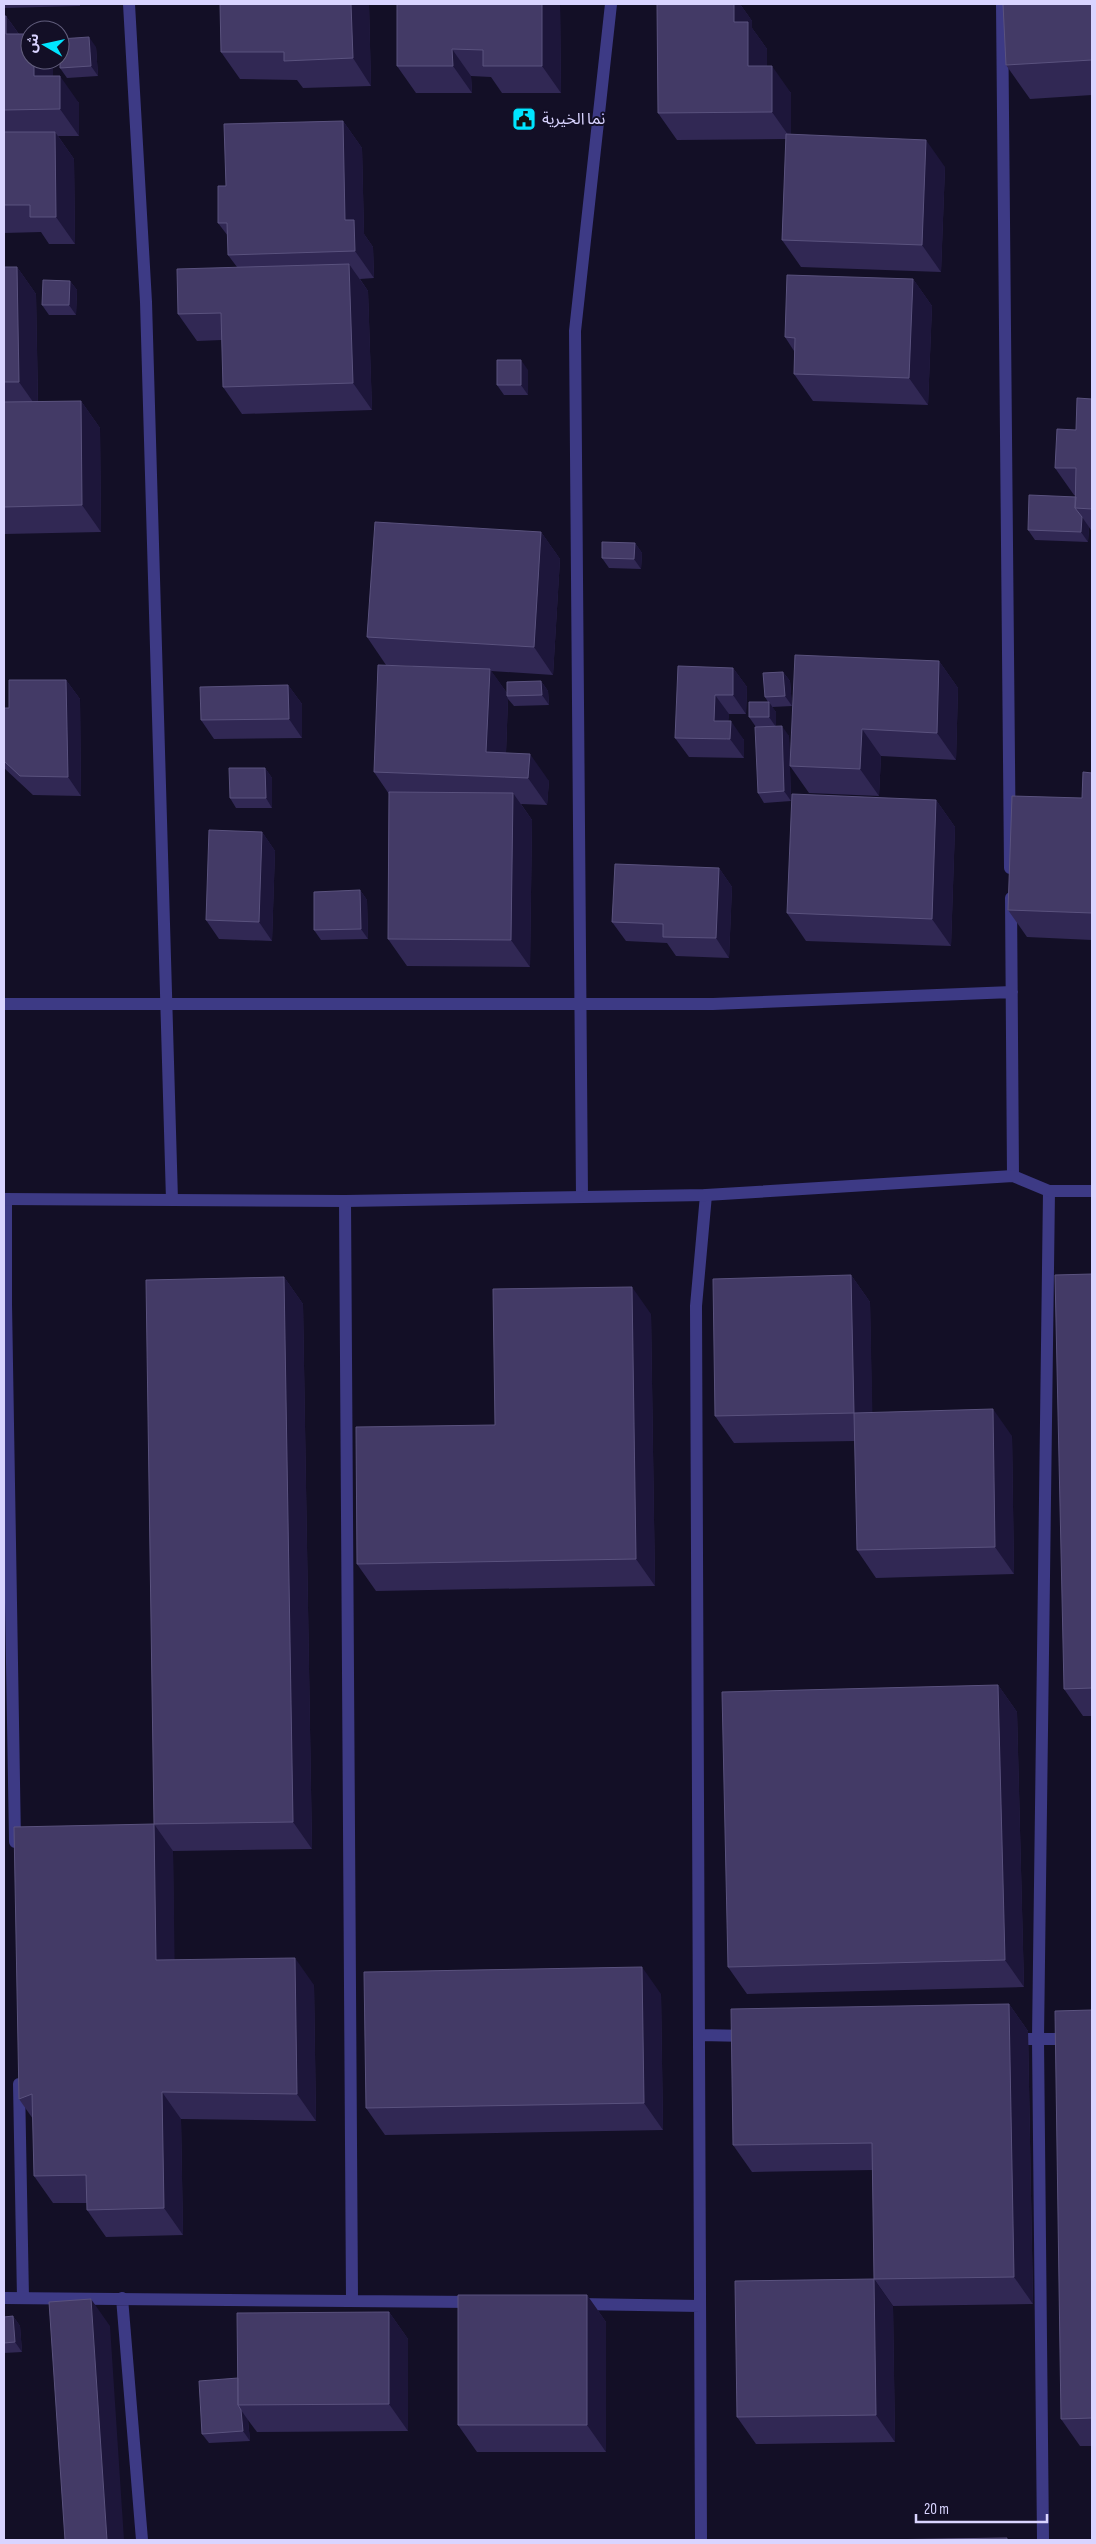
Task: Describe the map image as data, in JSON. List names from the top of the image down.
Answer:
{
  "places": {
    "public building": ["نما الخيرية"]
  },
  "scale_bar": "20 m",
  "north": "left"
}
